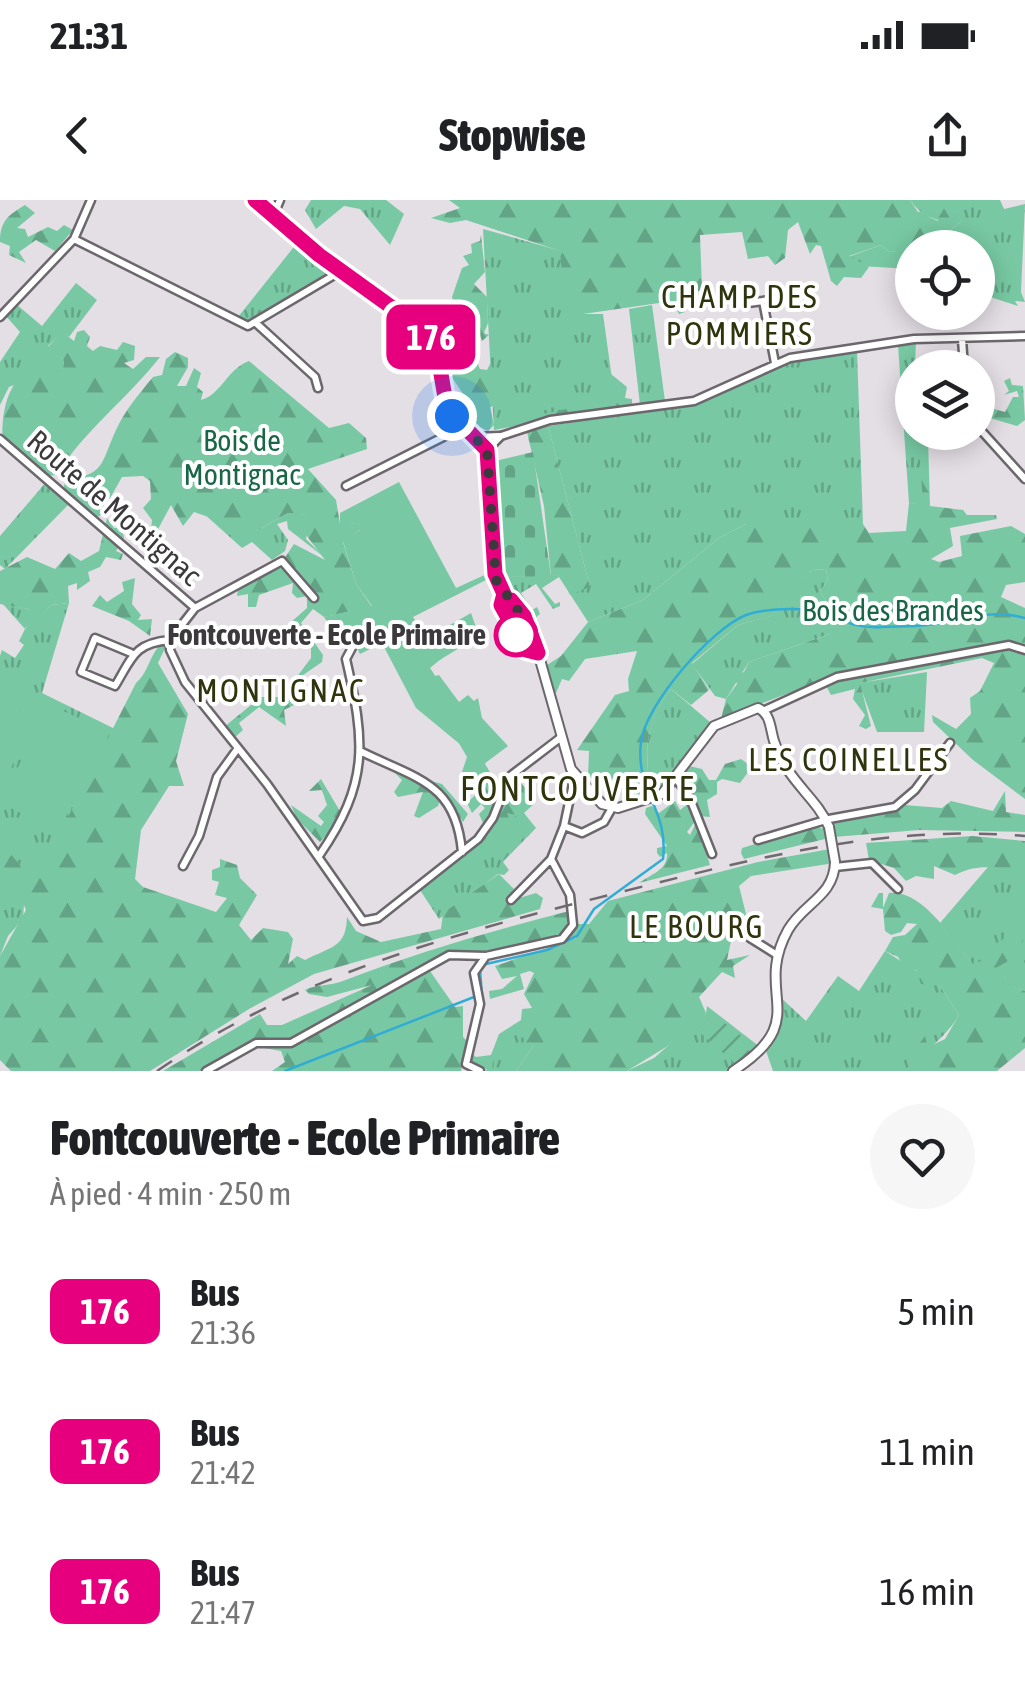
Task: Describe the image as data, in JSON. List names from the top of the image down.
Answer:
{
  "streets": {
    "street": ["Route de Montignac"]
  },
  "districts": [
    "CHAMP DES POMMIERS",
    "MONTIGNAC",
    "LES COINELLES",
    "FONTCOUVERTE",
    "LE BOURG"
  ],
  "parks": ["Bois de Montignac", "Bois des Brandes"],
  "places": ["Fontcouverte - Ecole Primaire"],
  "lines": ["bus line 176"],
  "page": {
    "status": "21:31",
    "header": "Stopwise",
    "on_map": "176",
    "heading": ["Fontcouverte - Ecole Primaire", "À pied · 4 min · 250 m"],
    "list": [
      {
        "mark": "176",
        "name": "Bus",
        "note": "21:36",
        "value": "5 min"
      },
      {
        "mark": "176",
        "name": "Bus",
        "note": "21:42",
        "value": "11 min"
      },
      {
        "mark": "176",
        "name": "Bus",
        "note": "21:47",
        "value": "16 min"
      }
    ]
  }
}
